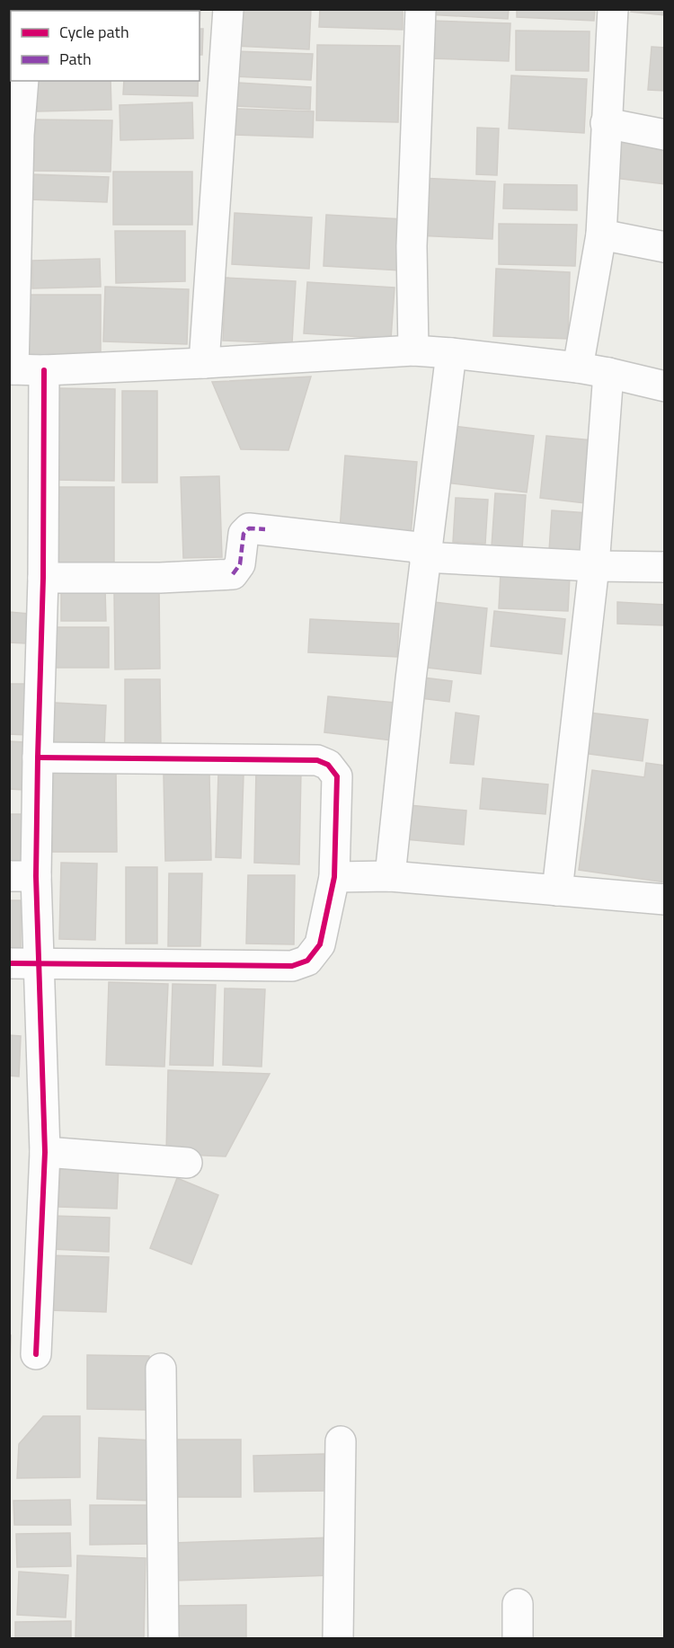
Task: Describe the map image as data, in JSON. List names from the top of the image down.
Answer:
{
  "legend": ["Cycle path", "Path"]
}
